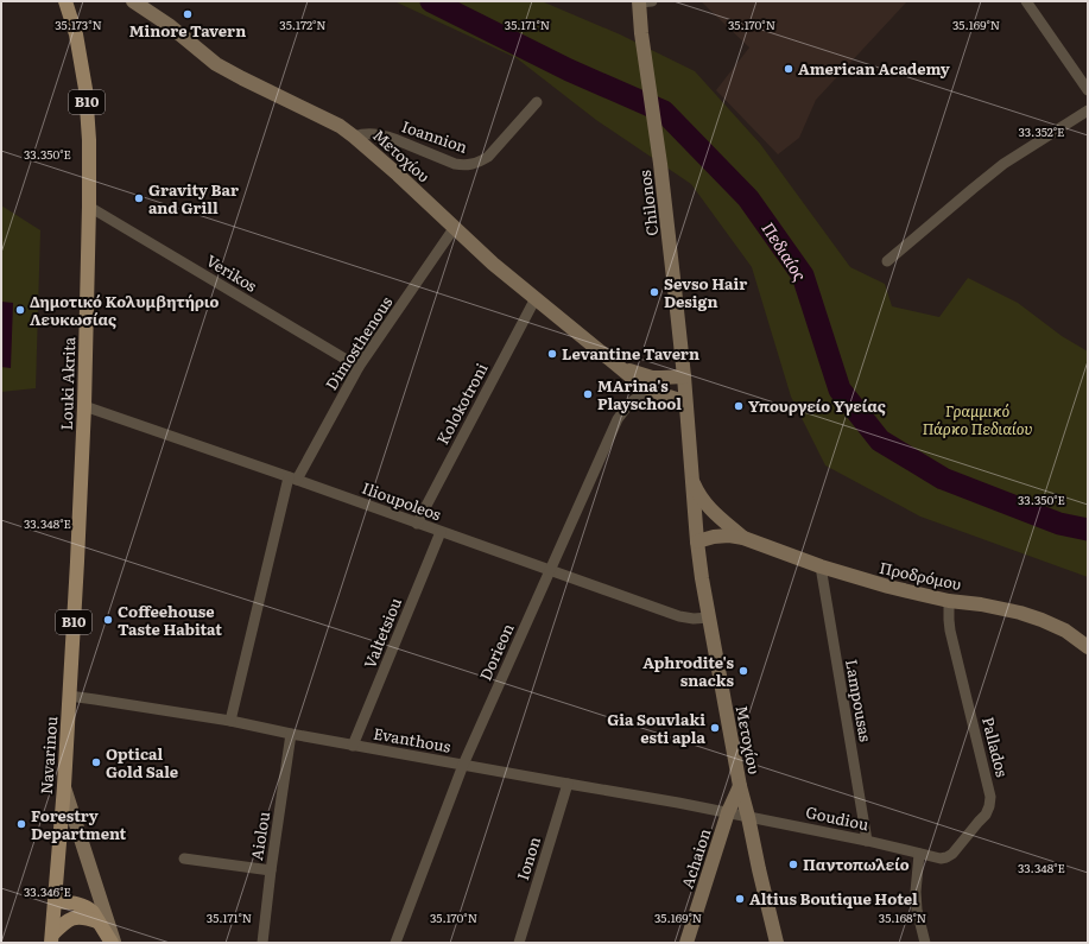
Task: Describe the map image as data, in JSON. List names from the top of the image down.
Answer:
{
  "streets": {
    "main road": ["B10", "Louki Akrita", "Navarinou"],
    "street": [
      "Ioannion",
      "Μετοχίου",
      "Chilonos",
      "Verikos",
      "Dimosthenous",
      "Kolokotroni",
      "Ilioupoleos",
      "Προδρόμου",
      "Valtetsiou",
      "Dorieon",
      "Lampousas",
      "Evanthous",
      "Pallados",
      "Goudiou",
      "Aiolou",
      "Ionon",
      "Achaion"
    ]
  },
  "crossings": [
    ["Ioannion", "Μετοχίου"],
    ["Μετοχίου", "Chilonos"],
    ["Μετοχίου", "Dimosthenous"],
    ["Μετοχίου", "Kolokotroni"],
    ["Μετοχίου", "Ilioupoleos"],
    ["Μετοχίου", "Προδρόμου"],
    ["Μετοχίου", "Dorieon"],
    ["Μετοχίου", "Evanthous"],
    ["Μετοχίου", "Goudiou"],
    ["Μετοχίου", "Achaion"],
    ["Verikos", "Dimosthenous"],
    ["Verikos", "Louki Akrita"],
    ["Dimosthenous", "Ilioupoleos"],
    ["Dimosthenous", "Evanthous"],
    ["Louki Akrita", "Ilioupoleos"],
    ["Louki Akrita", "Evanthous"],
    ["Louki Akrita", "Navarinou"],
    ["Kolokotroni", "Ilioupoleos"],
    ["Ilioupoleos", "Valtetsiou"],
    ["Ilioupoleos", "Dorieon"],
    ["Προδρόμου", "Lampousas"],
    ["Προδρόμου", "Pallados"],
    ["Valtetsiou", "Evanthous"],
    ["Dorieon", "Evanthous"],
    ["Lampousas", "Goudiou"],
    ["Evanthous", "Navarinou"],
    ["Evanthous", "Goudiou"],
    ["Evanthous", "Aiolou"],
    ["Evanthous", "Ionon"],
    ["Evanthous", "Achaion"],
    ["Pallados", "Goudiou"]
  ],
  "water": ["Πεδιαίος"],
  "parks": ["Γραμμικό Πάρκο Πεδιαίου"],
  "places": [
    "Minore Tavern",
    "American Academy",
    "Gravity Bar and Grill",
    "Sevso Hair Design",
    "Δημοτικό Κολυμβητήριο Λευκωσίας",
    "Levantine Tavern",
    "MArina's Playschool",
    "Υπουργείο Υγείας",
    "Coffeehouse Taste Habitat",
    "Aphrodite's snacks",
    "Gia Souvlaki esti apla",
    "Optical Gold Sale",
    "Forestry Department",
    "Παντοπωλείο",
    "Altius Boutique Hotel"
  ],
  "coordinates": [
    "35.173°N",
    "35.172°N",
    "35.171°N",
    "35.170°N",
    "35.169°N",
    "33.352°E",
    "33.350°E",
    "33.348°E",
    "33.346°E",
    "35.168°N"
  ]
}
